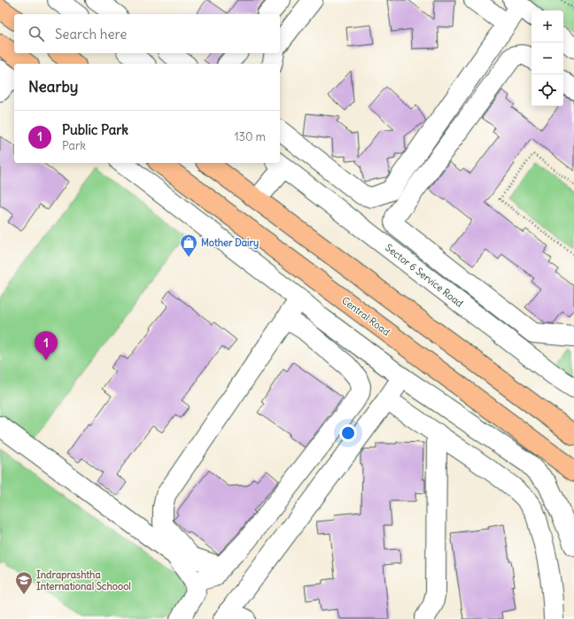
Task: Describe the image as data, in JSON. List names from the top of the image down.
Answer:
{
  "streets": {
    "main road": ["Central Road"],
    "street": ["Sector 6 Service Road"]
  },
  "places": {
    "shop": ["Mother Dairy"],
    "school or university": ["Indraprashtha International Schoool"]
  },
  "page": {
    "map_buttons": ["+", "−"],
    "search": "Search here",
    "heading": "Nearby",
    "list": [
      {
        "mark": "1",
        "name": "Public Park",
        "note": "Park",
        "value": "130 m"
      }
    ],
    "pins": "1"
  }
}
